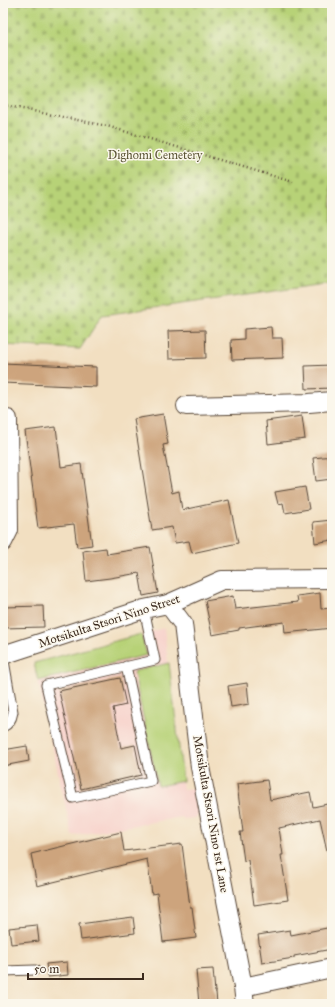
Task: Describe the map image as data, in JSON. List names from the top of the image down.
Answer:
{
  "streets": {
    "street": ["Motsikulta Stsori Nino Street", "Motsikulta Stsori Nino 1st Lane"]
  },
  "crossings": [
    ["Motsikulta Stsori Nino Street", "Motsikulta Stsori Nino 1st Lane"]
  ],
  "parks": ["Dighomi Cemetery"],
  "scale_bar": "50 m"
}
